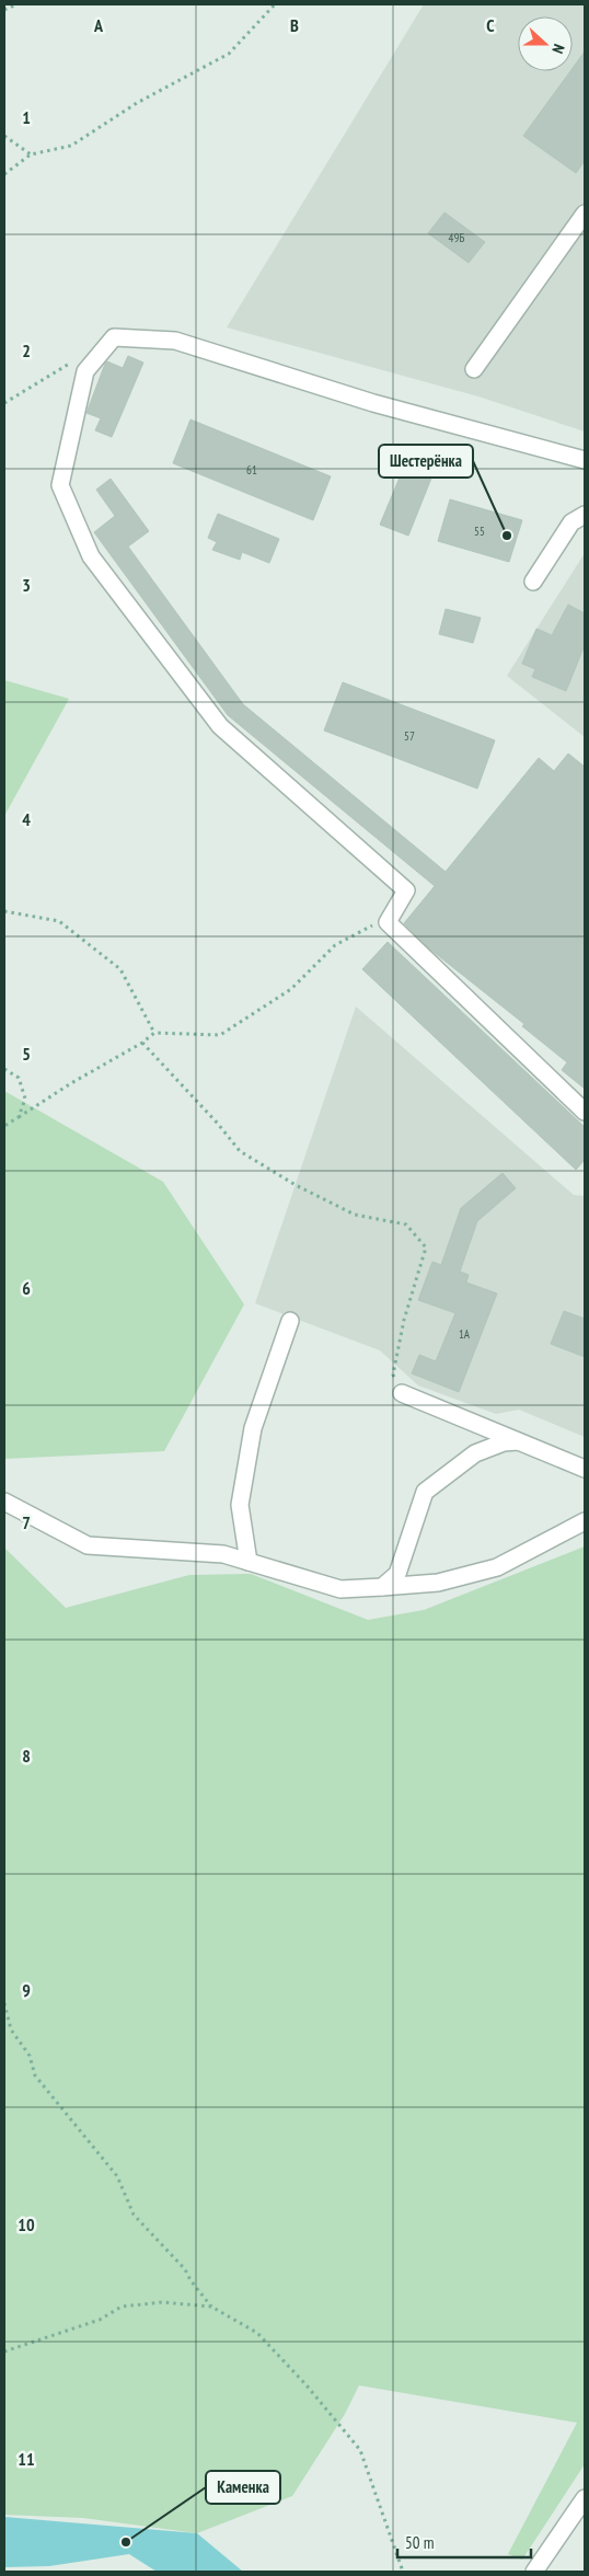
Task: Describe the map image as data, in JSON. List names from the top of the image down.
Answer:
{
  "places": ["Шестерёнка", "Каменка"],
  "house_numbers": [
    "49Б",
    "61",
    "55",
    "57",
    "1А"
  ],
  "scale_bar": "50 m",
  "north": "right",
  "grid": {
    "columns": ["A", "B", "C"],
    "rows": [
      "1",
      "2",
      "3",
      "4",
      "5",
      "6",
      "7",
      "8",
      "9",
      "10",
      "11"
    ]
  }
}
